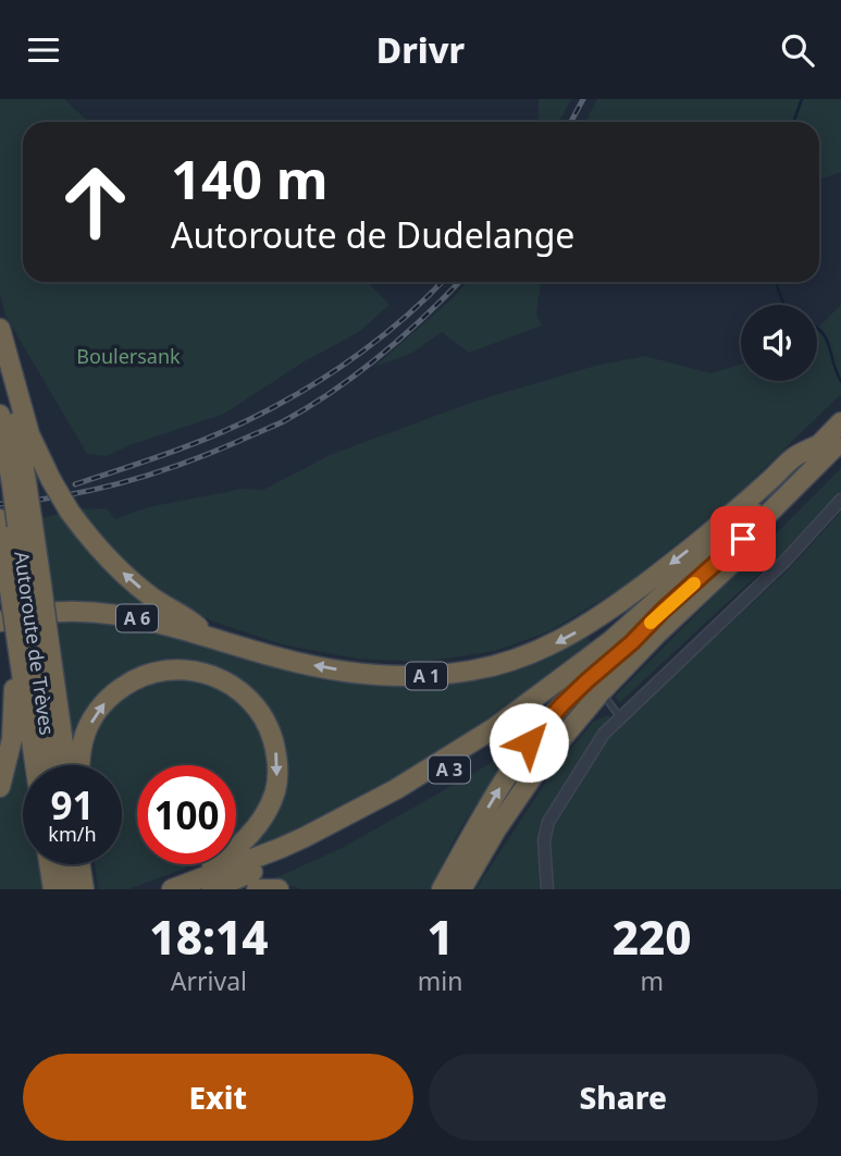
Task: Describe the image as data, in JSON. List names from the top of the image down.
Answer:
{
  "streets": {
    "highway": [
      "A 6",
      "Autoroute de Trèves",
      "A 1",
      "A 3"
    ]
  },
  "crossings": [
    ["A 6", "A 1"],
    ["Autoroute de Trèves", "A 1"],
    ["A 1", "A 3"]
  ],
  "parks": ["Boulersank"],
  "page": {
    "header": "Drivr",
    "turn": ["140 m", "Autoroute de Dudelange"],
    "speed": "91 km/h",
    "limit": "100",
    "eta": [
      "18:14",
      "Arrival",
      "1",
      "min",
      "220",
      "m"
    ],
    "buttons": ["Exit", "Share"]
  }
}
